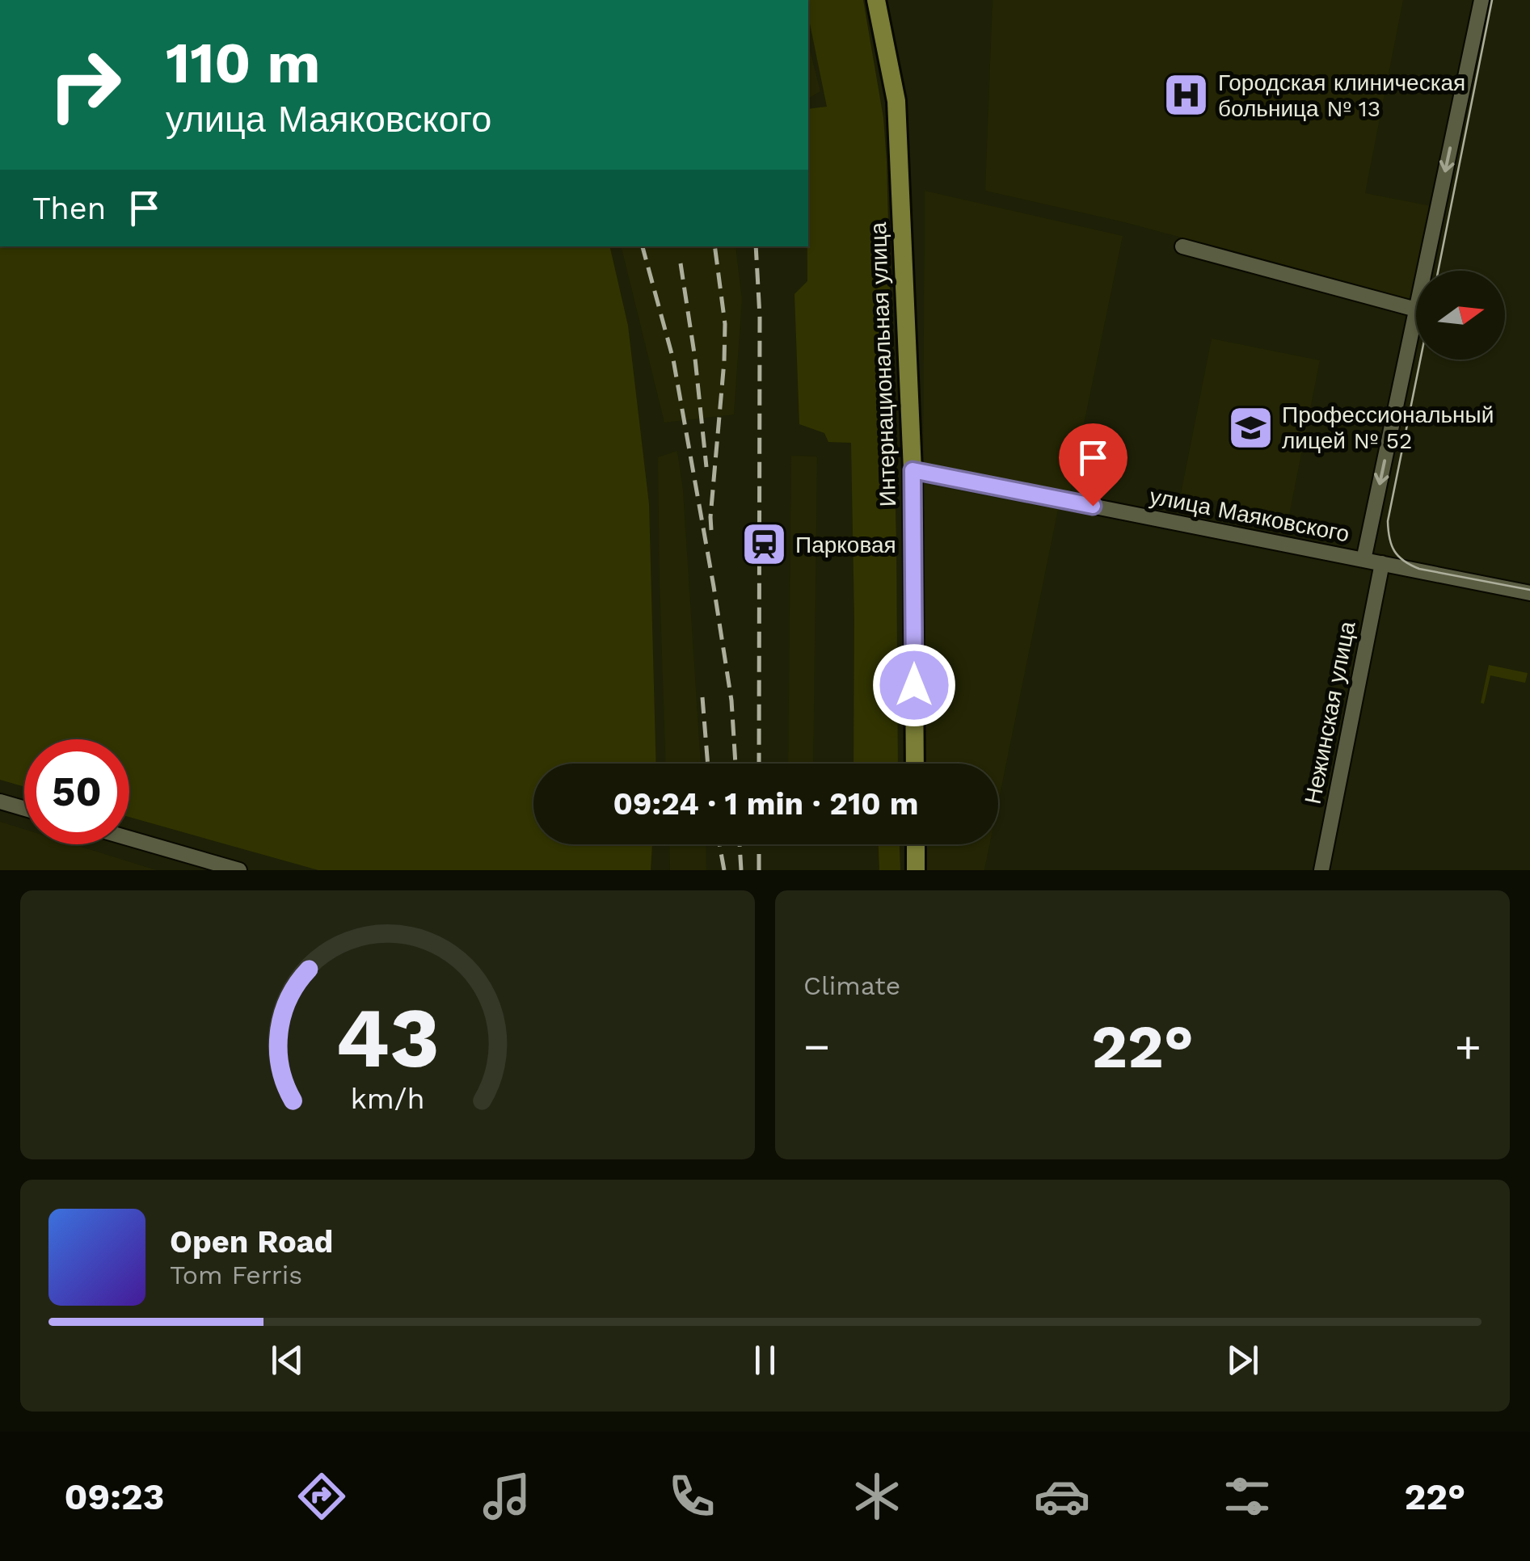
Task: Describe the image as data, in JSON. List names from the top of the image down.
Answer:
{
  "streets": {
    "main road": ["Интернациональная улица"],
    "street": ["улица Маяковского", "Нежинская улица"]
  },
  "crossings": [
    ["Интернациональная улица", "улица Маяковского"],
    ["улица Маяковского", "Нежинская улица"]
  ],
  "places": {
    "hospital": ["Городская клиническая больница № 13"],
    "school or university": ["Профессиональный лицей № 52"],
    "station": ["Парковая"]
  },
  "north": "right",
  "page": {
    "turn": ["110 m", "улица Маяковского"],
    "then": "Then",
    "limit": "50",
    "trip": "09:24 · 1 min · 210 m",
    "tile": "Climate",
    "heat": ["−", "22°", "+"],
    "song": ["Open Road", "Tom Ferris"],
    "tabs": ["09:23", "22°"],
    "gauge": ["43", "km/h"]
  }
}
